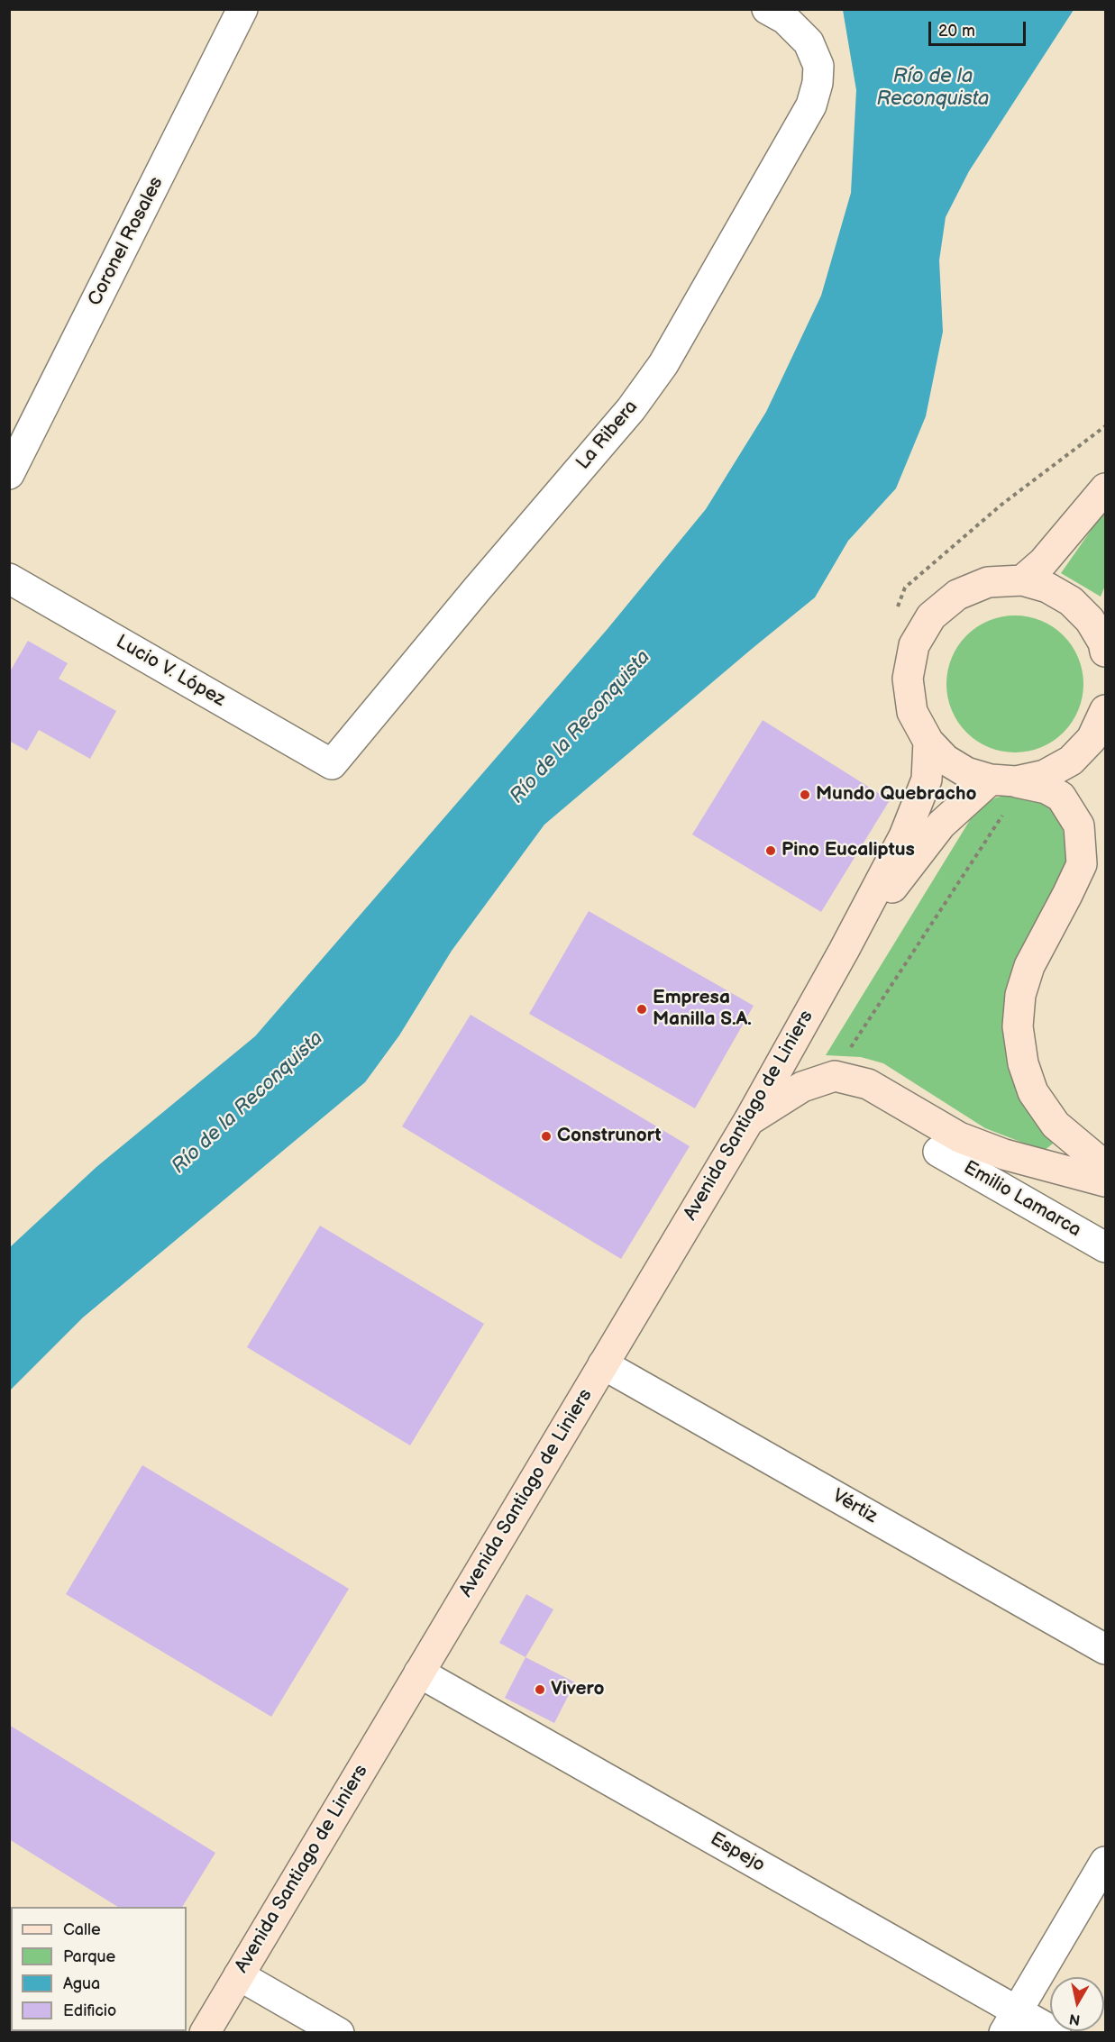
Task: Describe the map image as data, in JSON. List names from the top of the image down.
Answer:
{
  "streets": {
    "main road": ["Avenida Santiago de Liniers"],
    "street": [
      "Coronel Rosales",
      "La Ribera",
      "Lucio V. López",
      "Emilio Lamarca",
      "Vértiz",
      "Espejo"
    ]
  },
  "crossings": [
    ["La Ribera", "Lucio V. López"],
    ["Avenida Santiago de Liniers", "Vértiz"],
    ["Avenida Santiago de Liniers", "Espejo"]
  ],
  "water": ["Río de la Reconquista"],
  "places": [
    "Mundo Quebracho",
    "Pino Eucaliptus",
    "Empresa Manilla S.A.",
    "Construnort",
    "Vivero"
  ],
  "legend": [
    "Calle",
    "Parque",
    "Agua",
    "Edificio"
  ],
  "scale_bar": "20 m",
  "north": "bottom"
}
